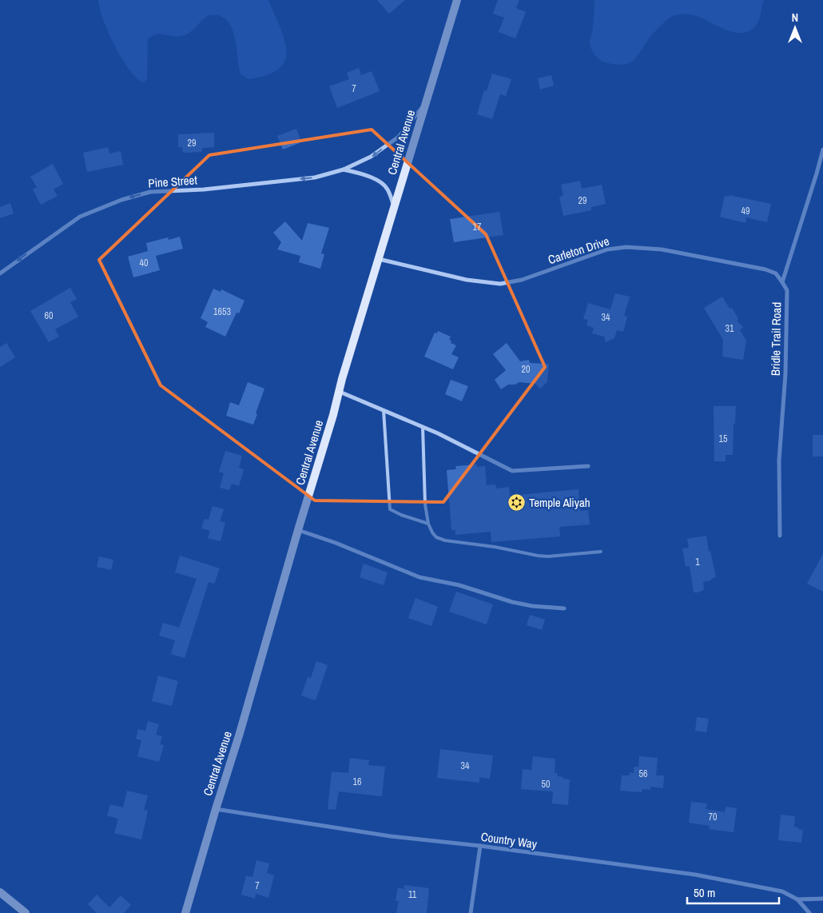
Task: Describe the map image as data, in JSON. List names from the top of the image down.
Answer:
{
  "streets": {
    "main road": ["Central Avenue"],
    "street": [
      "Pine Street",
      "Carleton Drive",
      "Bridle Trail Road",
      "Country Way"
    ]
  },
  "crossings": [
    ["Central Avenue", "Pine Street"],
    ["Central Avenue", "Carleton Drive"],
    ["Central Avenue", "Country Way"],
    ["Carleton Drive", "Bridle Trail Road"]
  ],
  "one_way": ["Pine Street"],
  "places": {
    "synagogue": ["Temple Aliyah"]
  },
  "house_numbers": [
    "7",
    "29",
    "29",
    "49",
    "17",
    "40",
    "1653",
    "60",
    "34",
    "31",
    "20",
    "15",
    "1",
    "34",
    "56",
    "16",
    "50",
    "70",
    "7",
    "11"
  ],
  "scale_bar": "50 m",
  "north": "top"
}
